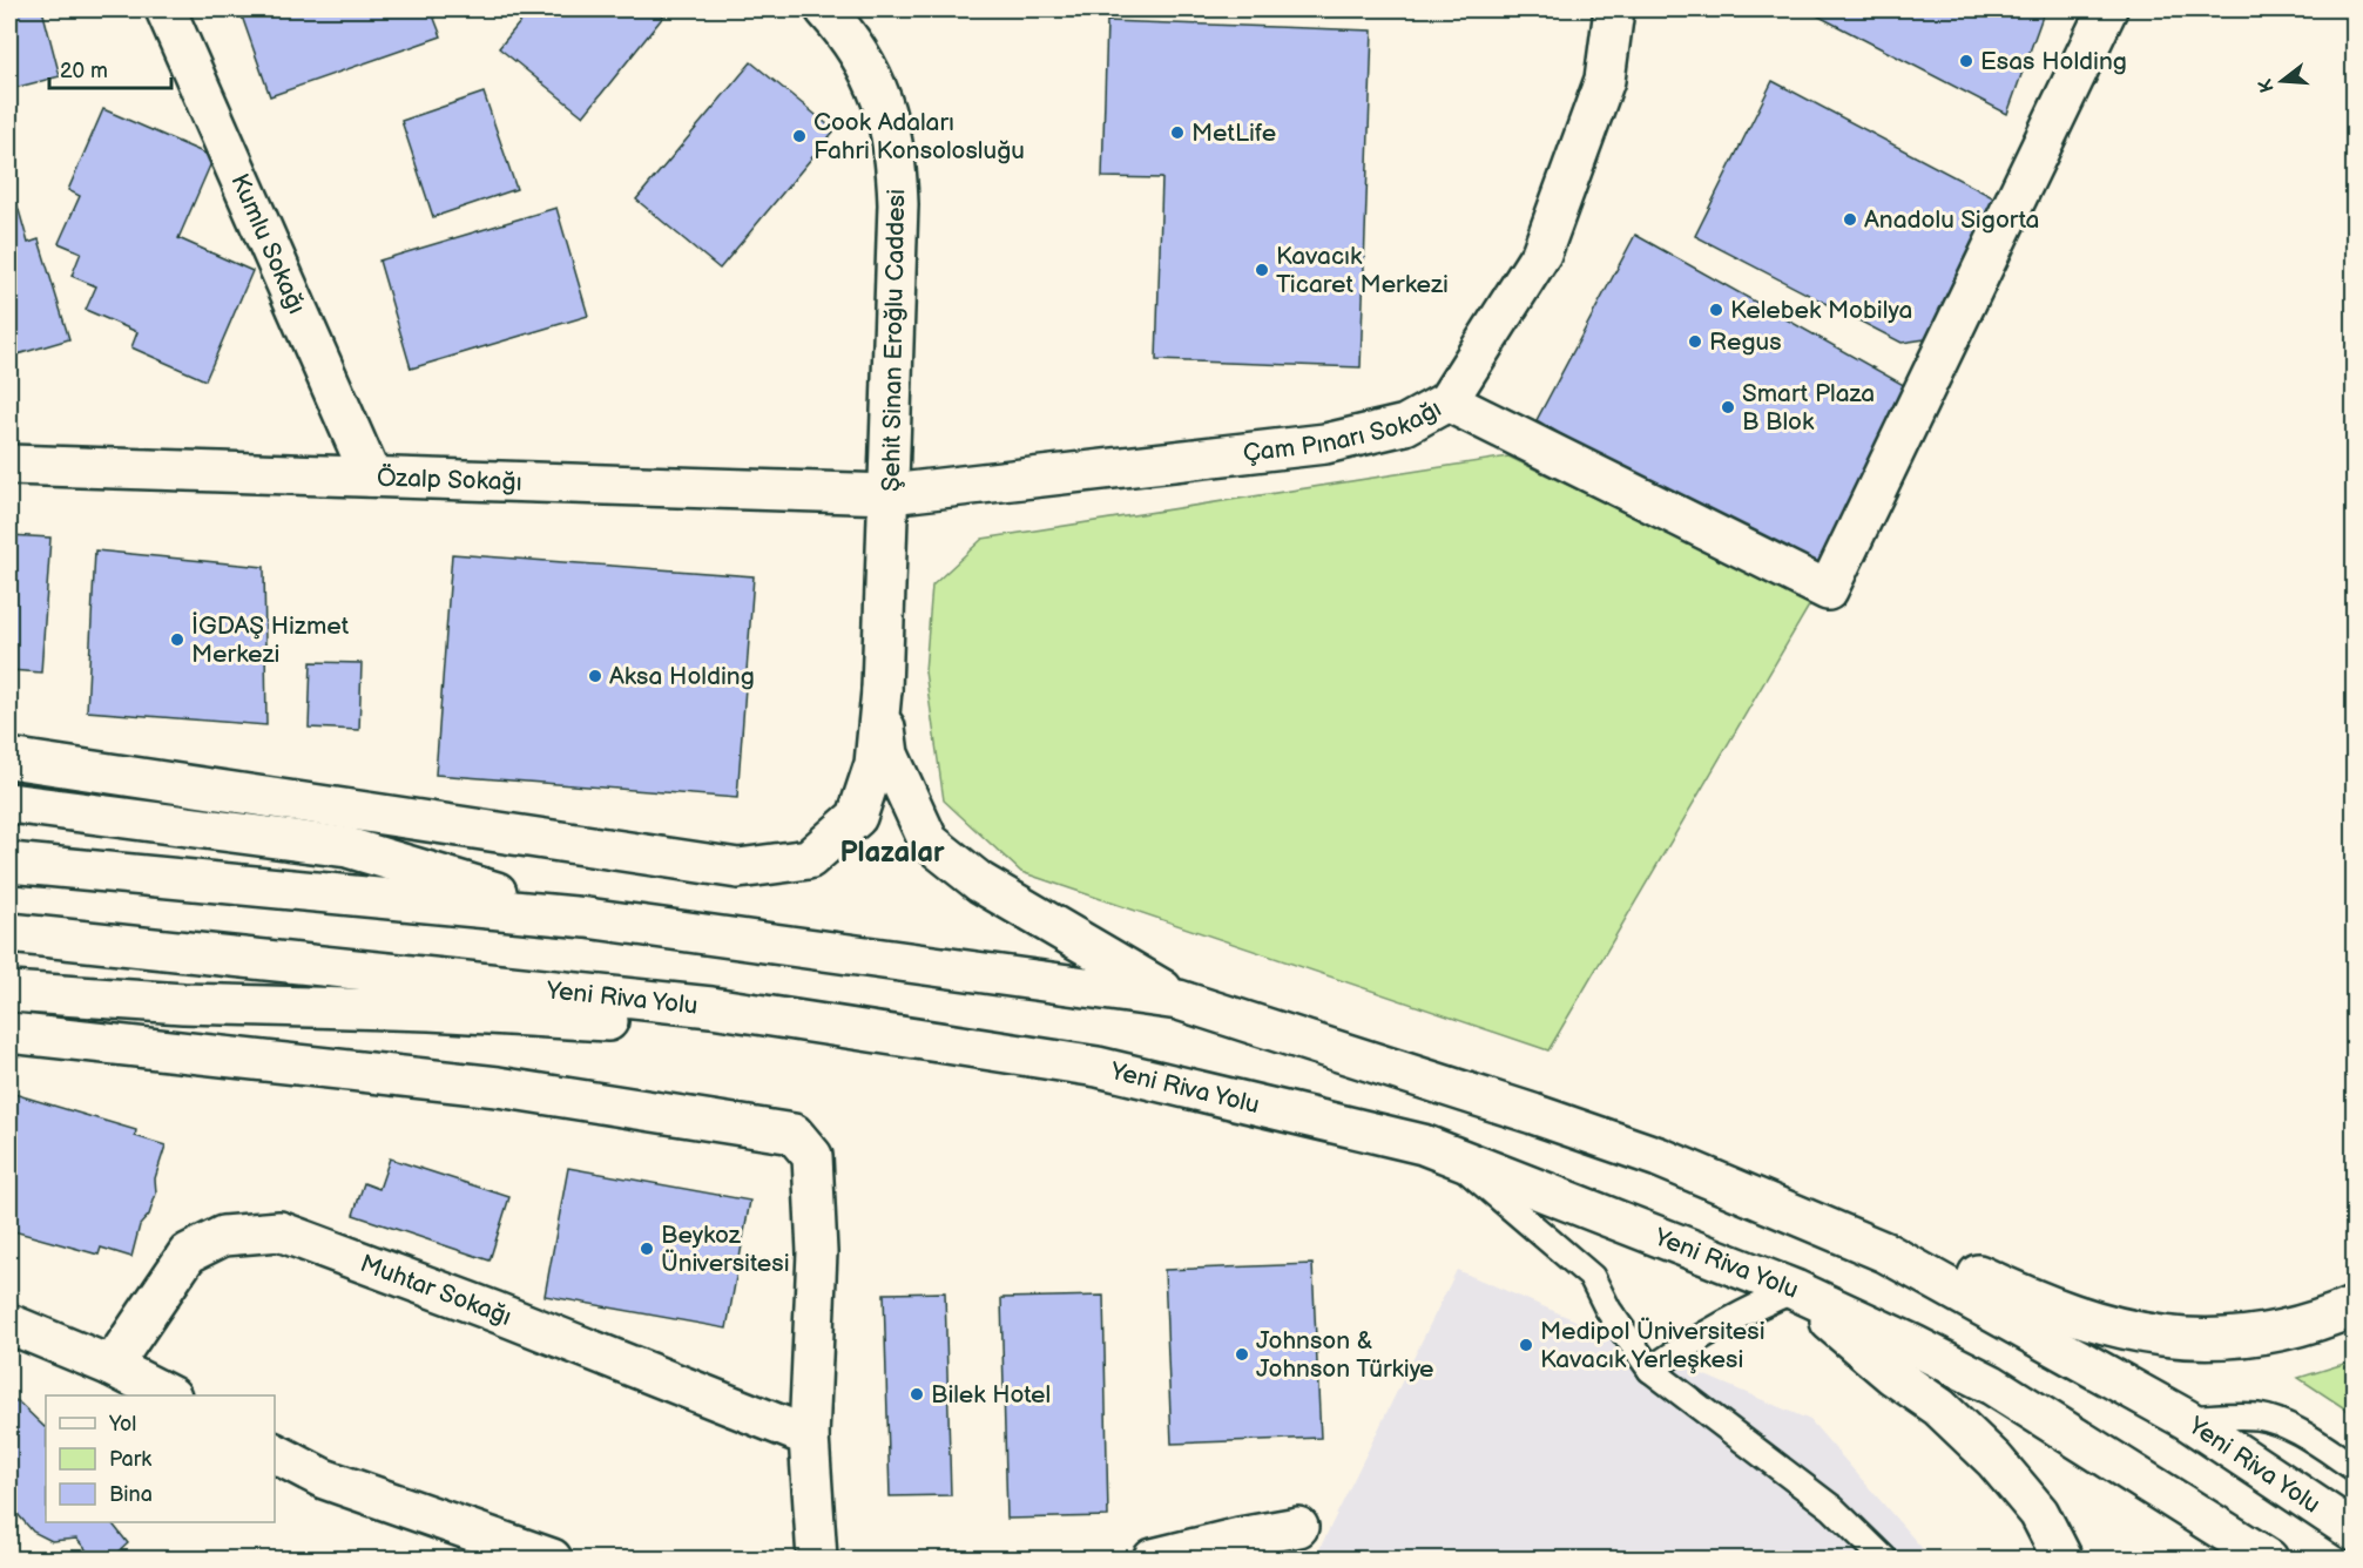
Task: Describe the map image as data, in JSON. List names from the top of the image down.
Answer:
{
  "streets": {
    "main road": [
      "Kumlu Sokağı",
      "Şehit Sinan Eroğlu Caddesi",
      "Çam Pınarı Sokağı",
      "Özalp Sokağı",
      "Yeni Riva Yolu",
      "Muhtar Sokağı"
    ]
  },
  "crossings": [
    ["Kumlu Sokağı", "Özalp Sokağı"],
    ["Şehit Sinan Eroğlu Caddesi", "Çam Pınarı Sokağı"],
    ["Şehit Sinan Eroğlu Caddesi", "Özalp Sokağı"],
    ["Çam Pınarı Sokağı", "Özalp Sokağı"]
  ],
  "districts": ["Plazalar"],
  "places": [
    "Esas Holding",
    "MetLife",
    "Cook Adaları Fahri Konsolosluğu",
    "Anadolu Sigorta",
    "Kavacık Ticaret Merkezi",
    "Kelebek Mobilya",
    "Regus",
    "Smart Plaza B Blok",
    "İGDAŞ Hizmet Merkezi",
    "Aksa Holding",
    "Beykoz Üniversitesi",
    "Medipol Üniversitesi Kavacık Yerleşkesi",
    "Johnson & Johnson Türkiye",
    "Bilek Hotel"
  ],
  "legend": ["Yol", "Park", "Bina"],
  "scale_bar": "20 m",
  "north": "left"
}
